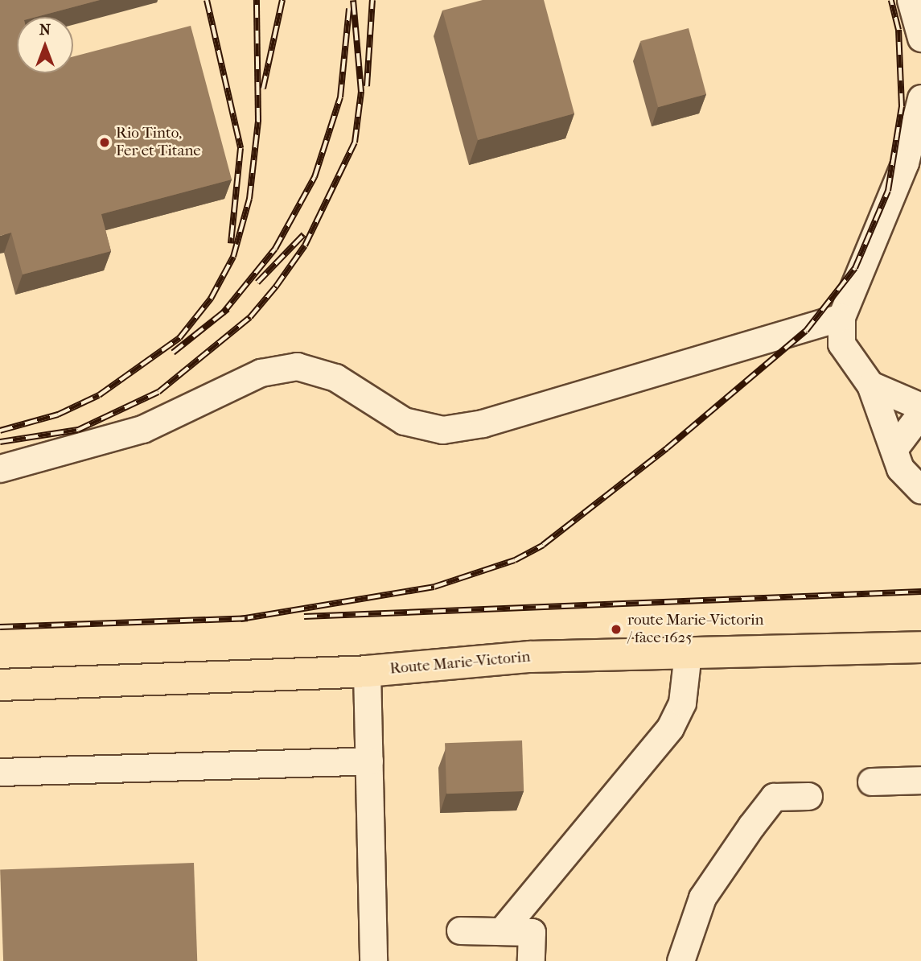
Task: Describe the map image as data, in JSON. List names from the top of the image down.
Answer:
{
  "streets": {
    "main road": ["Route Marie-Victorin"]
  },
  "places": ["Rio Tinto, Fer et Titane", "route Marie-Victorin / face 1625"],
  "north": "top"
}
